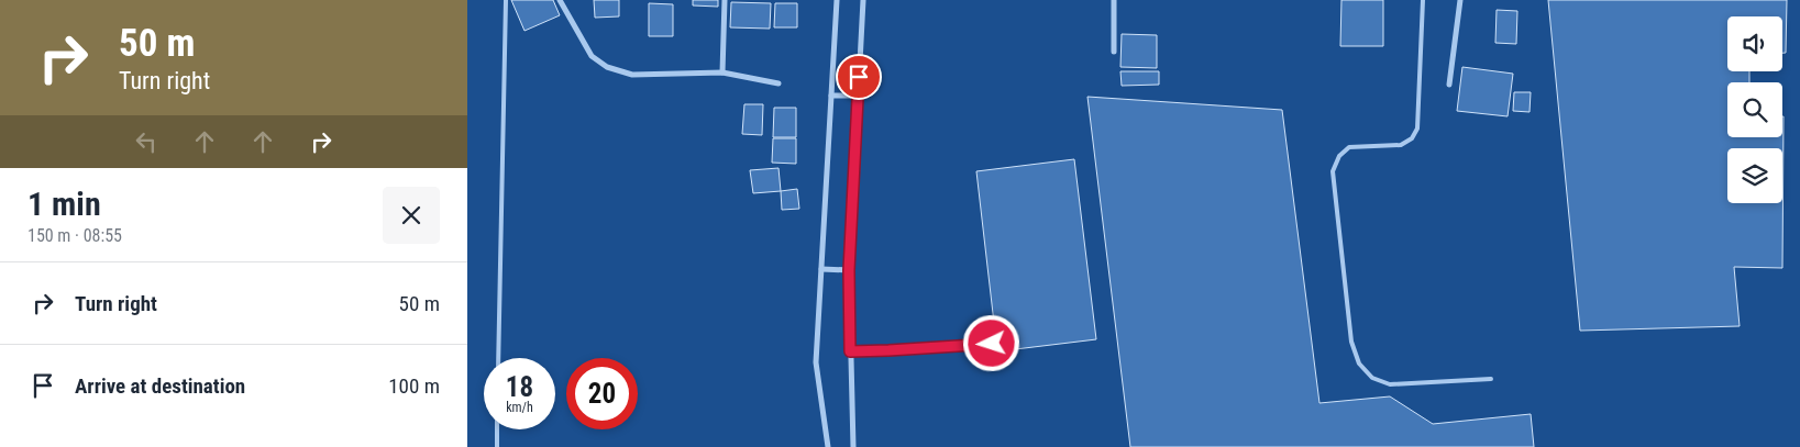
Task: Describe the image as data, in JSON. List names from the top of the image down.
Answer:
{
  "page": {
    "turn": ["50 m", "Turn right"],
    "heading": ["1 min", "150 m · 08:55"],
    "list": [
      {
        "name": "Turn right",
        "value": "50 m"
      },
      {
        "name": "Arrive at destination",
        "value": "100 m"
      }
    ],
    "speed": "18 km/h",
    "limit": "20"
  }
}
